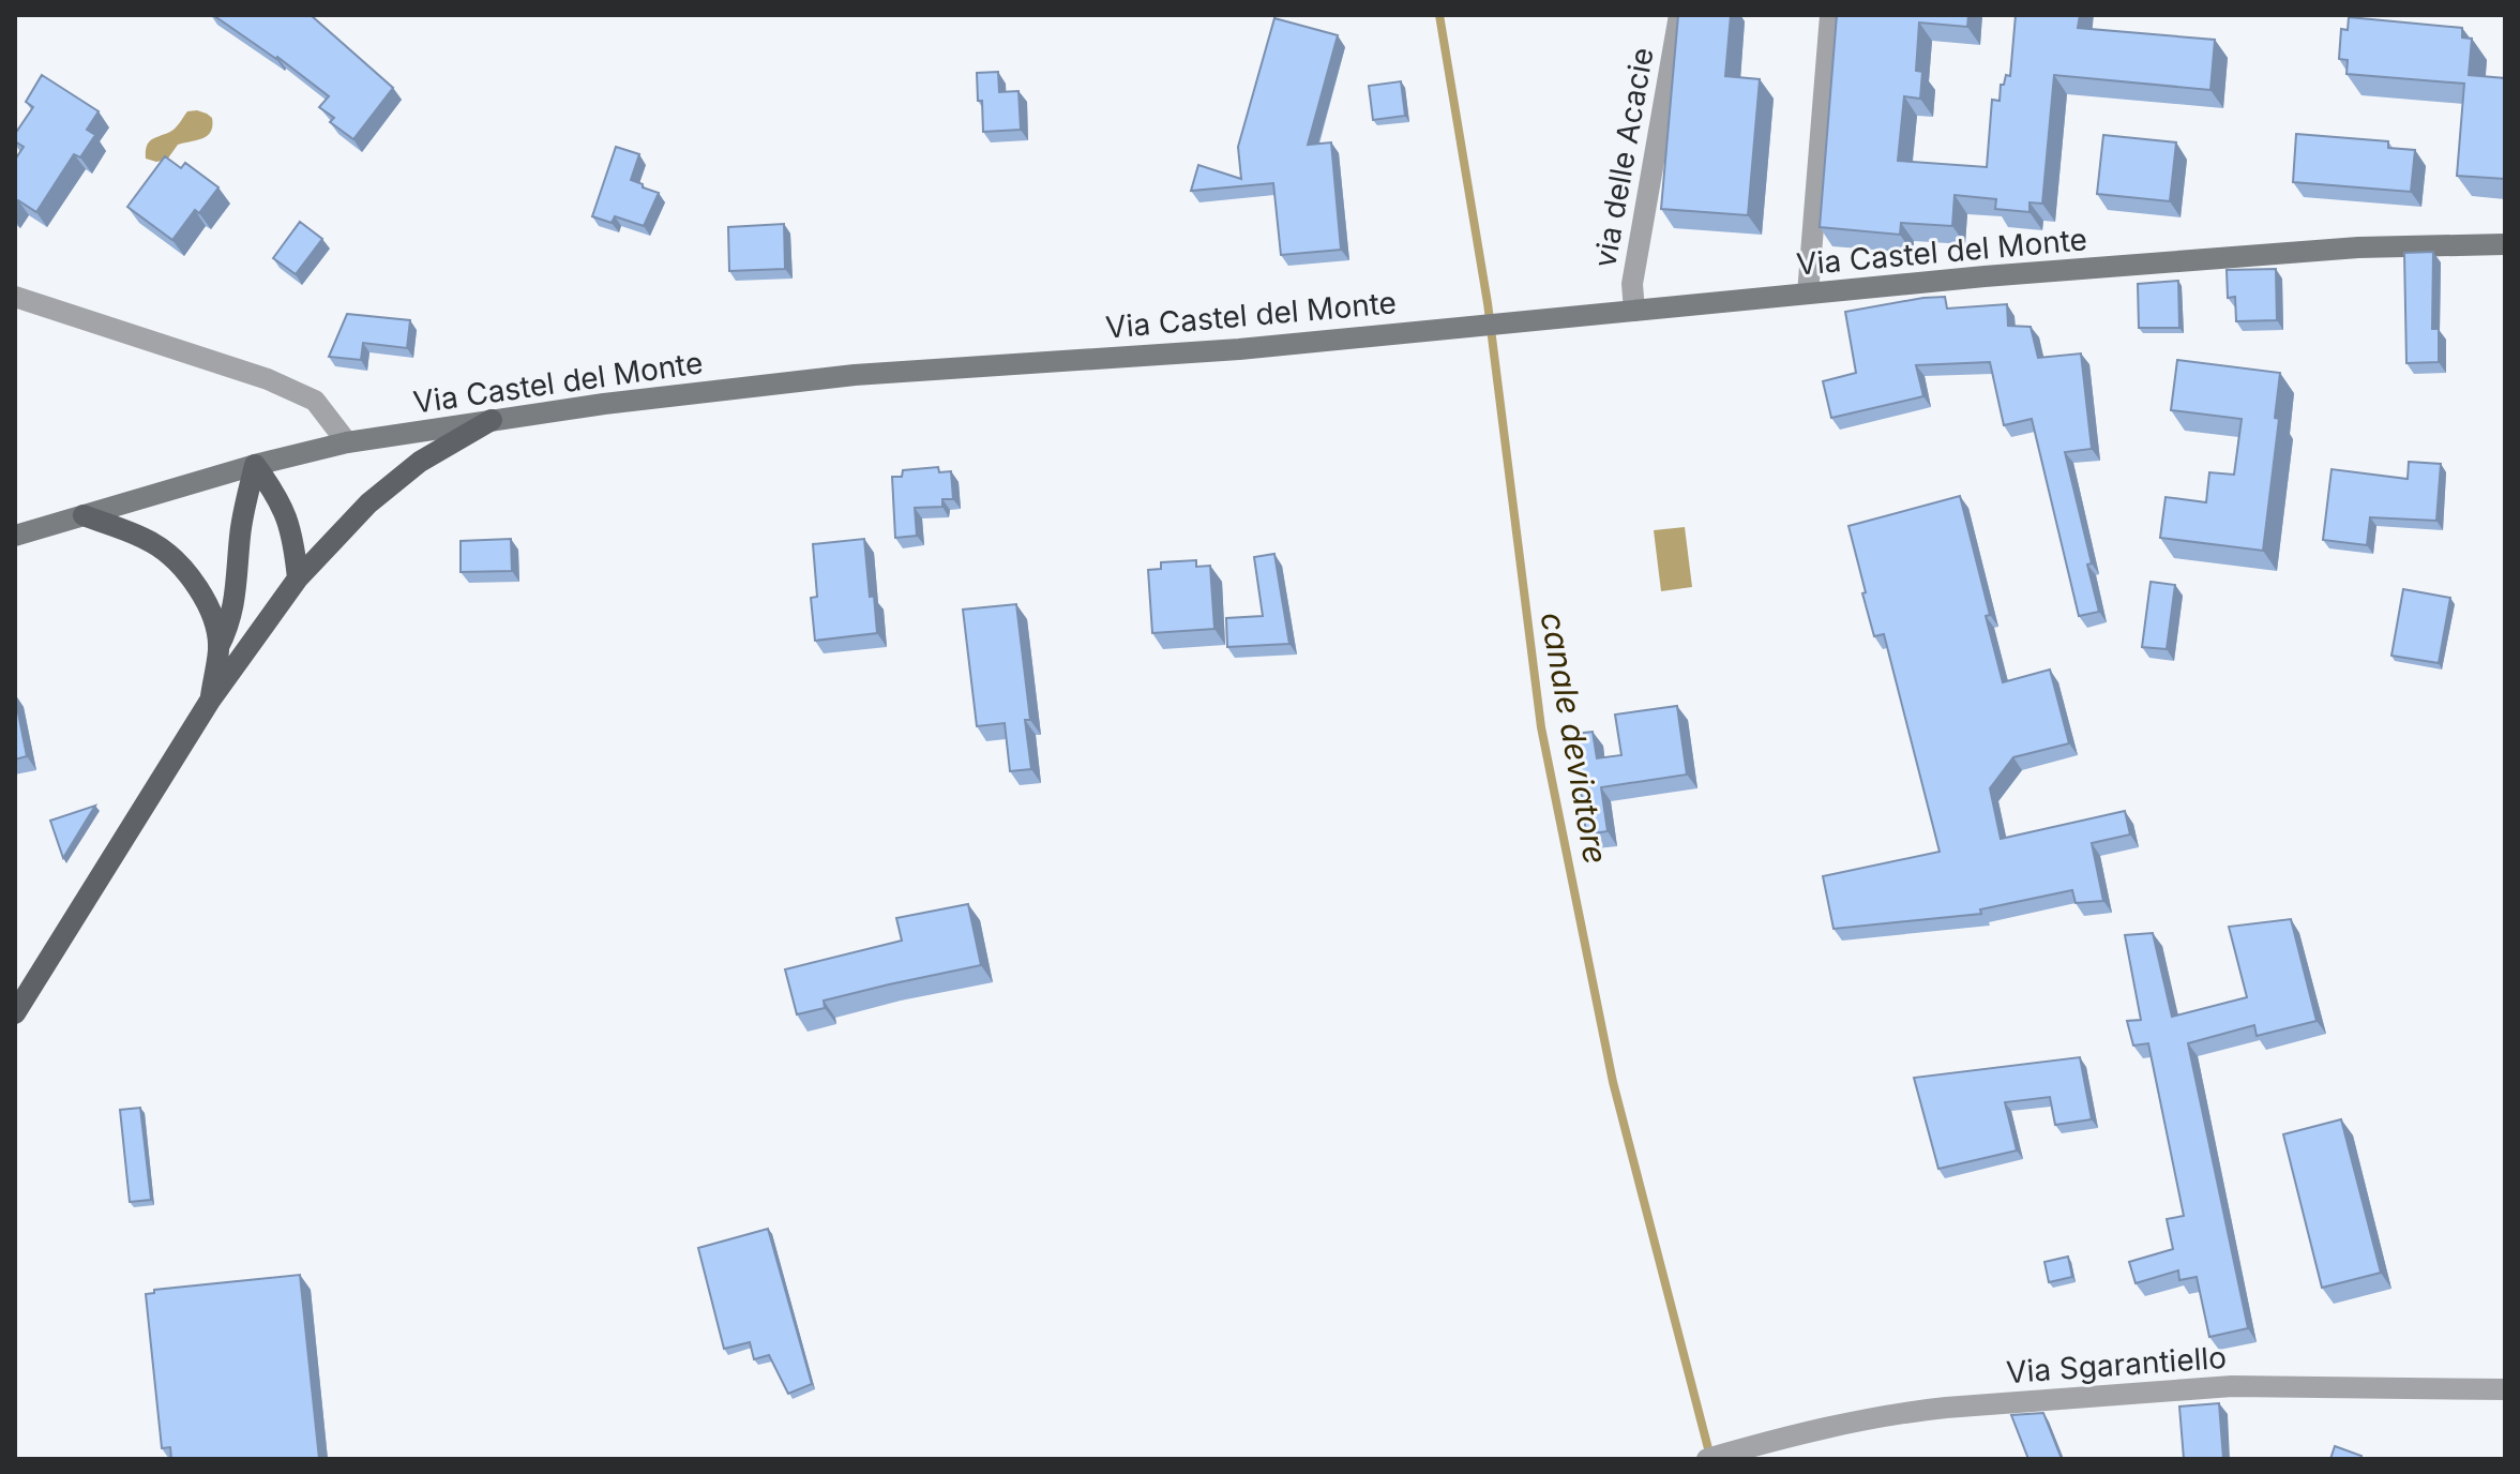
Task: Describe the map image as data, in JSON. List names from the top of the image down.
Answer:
{
  "streets": {
    "main road": ["Via Castel del Monte"],
    "street": ["via delle Acacie", "Via Sgarantiello"]
  },
  "crossings": [
    ["via delle Acacie", "Via Castel del Monte"]
  ],
  "water": ["canale deviatore"]
}
